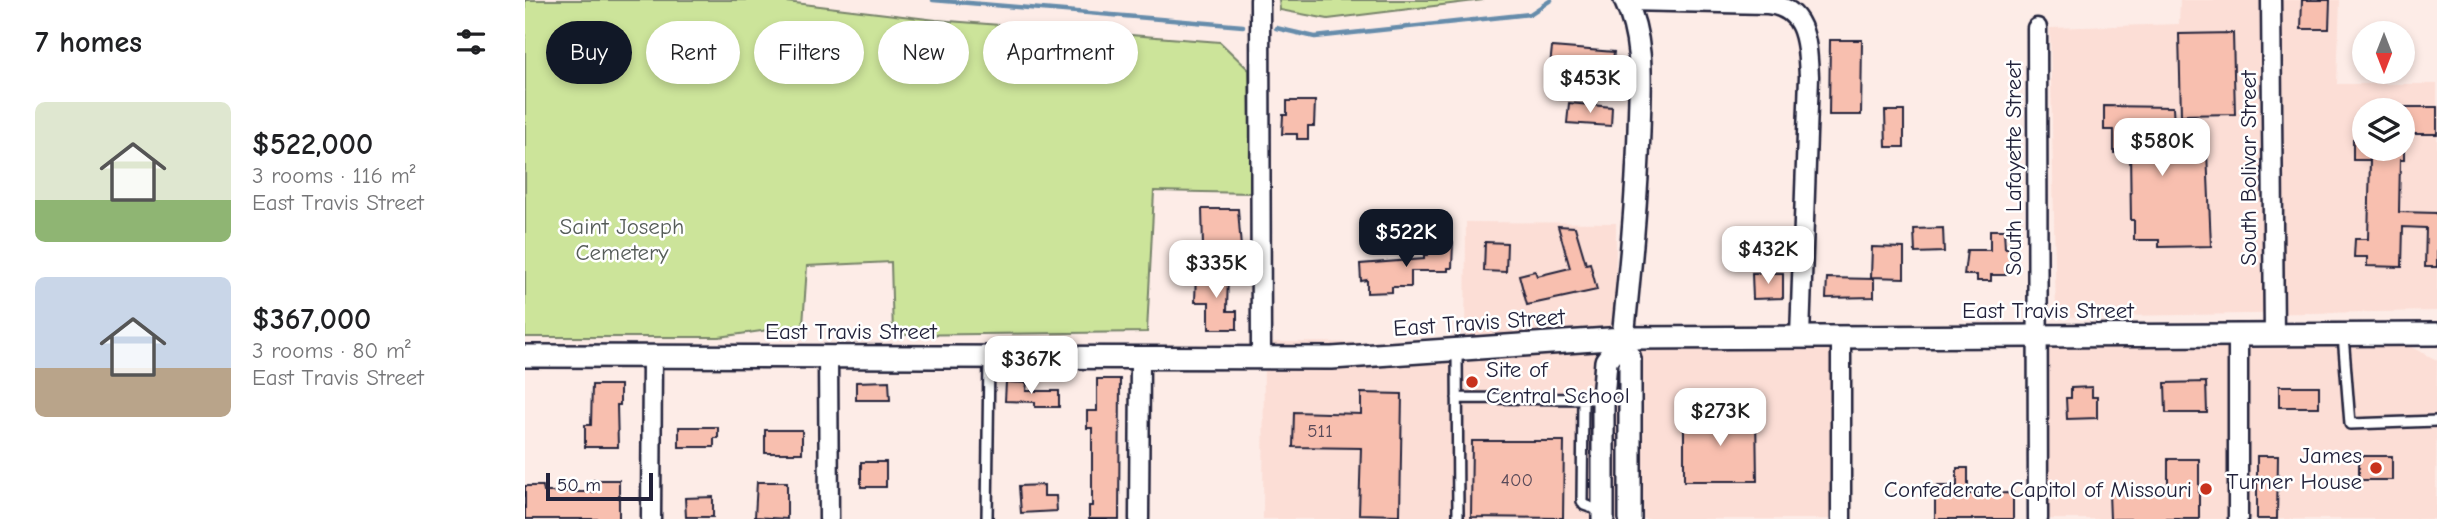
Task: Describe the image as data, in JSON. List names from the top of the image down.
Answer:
{
  "streets": {
    "street": ["South Lafayette Street", "South Bolivar Street", "East Travis Street"]
  },
  "crossings": [
    ["South Lafayette Street", "East Travis Street"],
    ["South Bolivar Street", "East Travis Street"]
  ],
  "parks": ["Saint Joseph Cemetery"],
  "places": ["Site of Central School", "James Turner House", "Confederate Capitol of Missouri"],
  "house_numbers": ["511", "400"],
  "scale_bar": "50 m",
  "north": "bottom",
  "page": {
    "heading": "7 homes",
    "chip": [
      "Buy",
      "Rent",
      "Filters",
      "New",
      "Apartment"
    ],
    "price": [
      "$453K",
      "$580K",
      "$522K",
      "$432K",
      "$335K",
      "$367K",
      "$273K"
    ],
    "list": [
      {
        "name": "$522,000",
        "note": "3 rooms · 116 m² · East Travis Street"
      },
      {
        "name": "$367,000",
        "note": "3 rooms · 80 m² · East Travis Street"
      }
    ],
    "scale": "50 m"
  }
}
